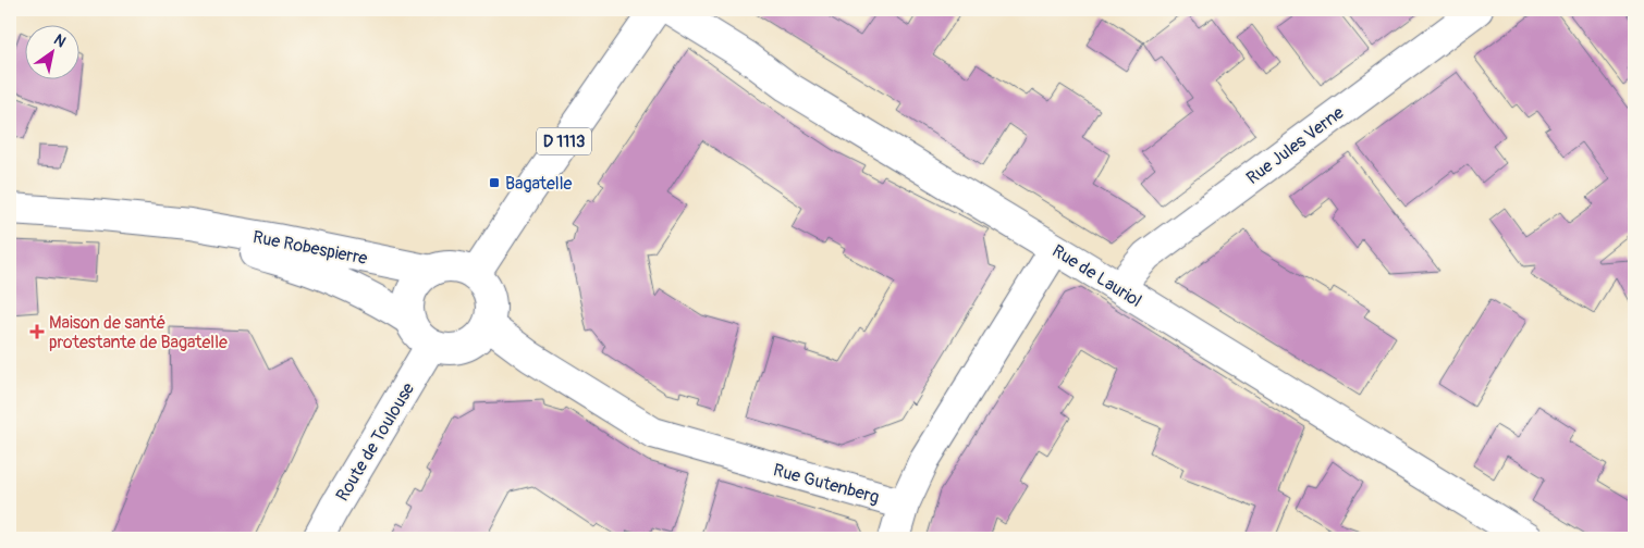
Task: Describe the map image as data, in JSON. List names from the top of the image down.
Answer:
{
  "streets": {
    "street": [
      "D 1113",
      "Rue Jules Verne",
      "Rue Robespierre",
      "Rue de Lauriol",
      "Route de Toulouse",
      "Rue Gutenberg"
    ]
  },
  "crossings": [
    ["D 1113", "Rue Robespierre"],
    ["D 1113", "Route de Toulouse"],
    ["D 1113", "Rue Gutenberg"],
    ["Rue Jules Verne", "Rue de Lauriol"],
    ["Rue Robespierre", "Route de Toulouse"],
    ["Rue Robespierre", "Rue Gutenberg"],
    ["Rue de Lauriol", "Rue Gutenberg"],
    ["Route de Toulouse", "Rue Gutenberg"]
  ],
  "places": {
    "transit": ["Bagatelle"],
    "health": ["Maison de santé protestante de Bagatelle"]
  },
  "north": "top right"
}
